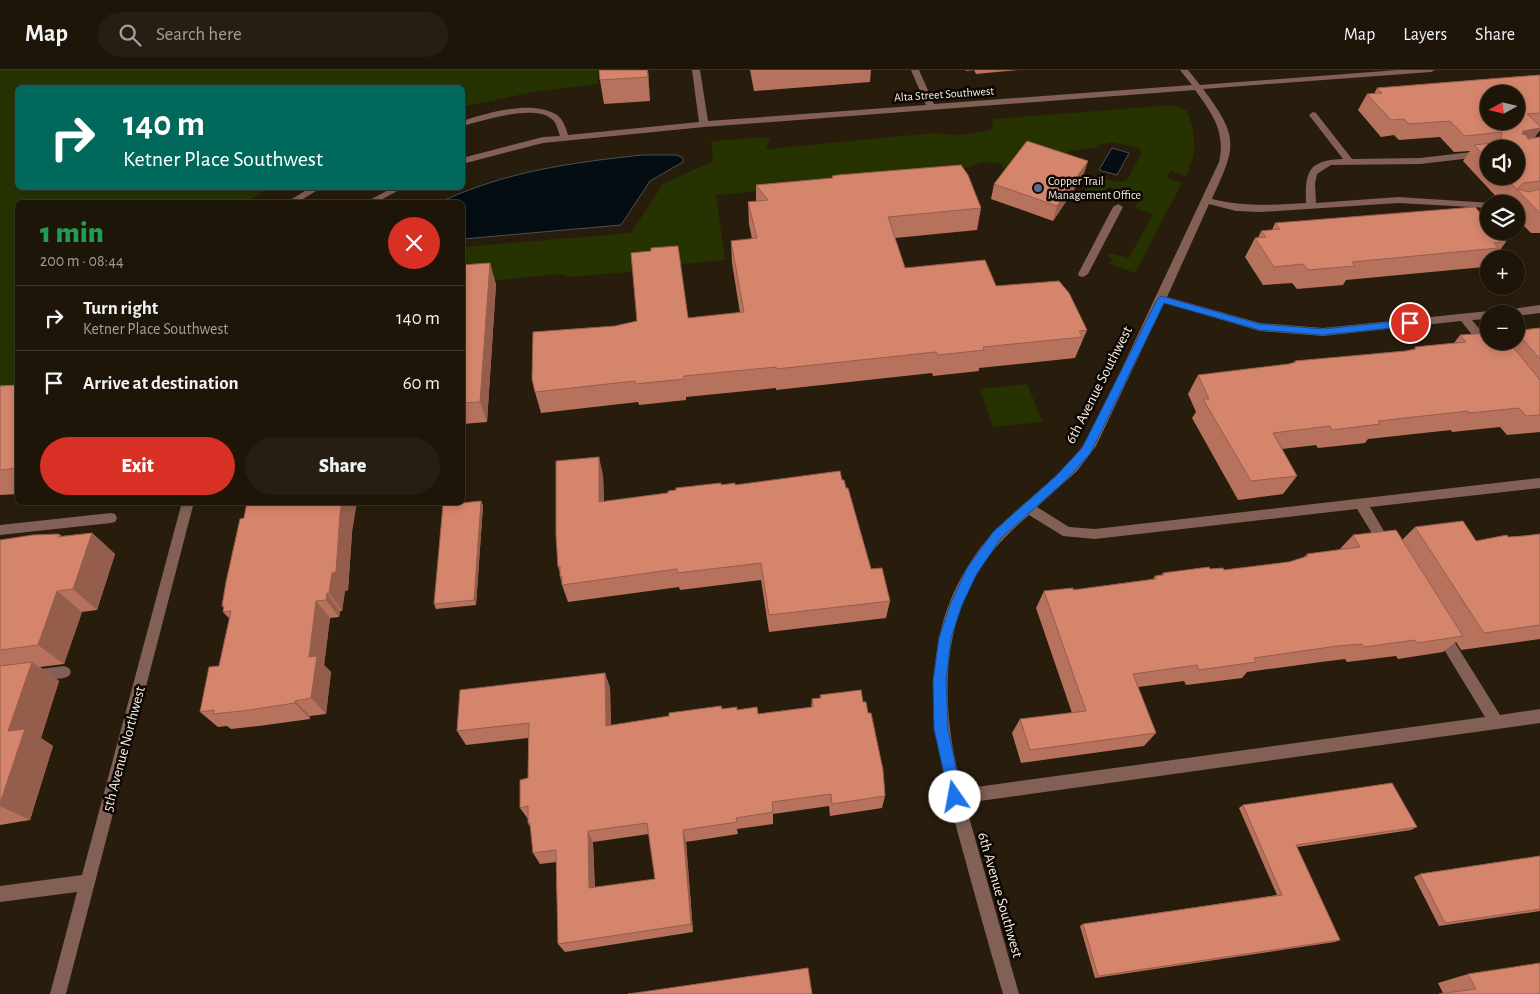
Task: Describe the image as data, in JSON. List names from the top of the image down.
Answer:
{
  "streets": {
    "street": ["Alta Street Southwest", "6th Avenue Southwest", "5th Avenue Northwest"]
  },
  "crossings": [
    ["Alta Street Southwest", "6th Avenue Southwest"]
  ],
  "places": ["Copper Trail Management Office"],
  "north": "left",
  "page": {
    "header": "Map",
    "search": "Search here",
    "nav": ["Map", "Layers", "Share"],
    "map_buttons": ["+", "−"],
    "turn": ["140 m", "Ketner Place Southwest"],
    "heading": ["1 min", "200 m · 08:44"],
    "list": [
      {
        "name": "Turn right",
        "note": "Ketner Place Southwest",
        "value": "140 m"
      },
      {
        "name": "Arrive at destination",
        "value": "60 m"
      }
    ],
    "buttons": ["Exit", "Share"]
  }
}
